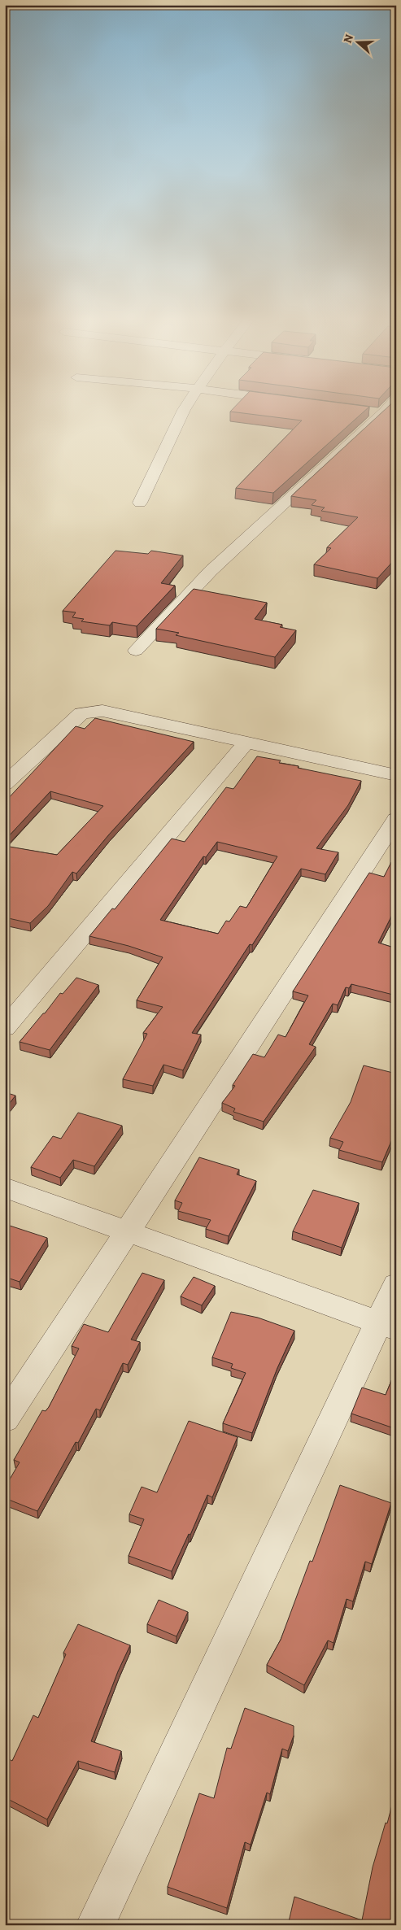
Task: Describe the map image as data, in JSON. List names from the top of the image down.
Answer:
{
  "north": "left"
}
